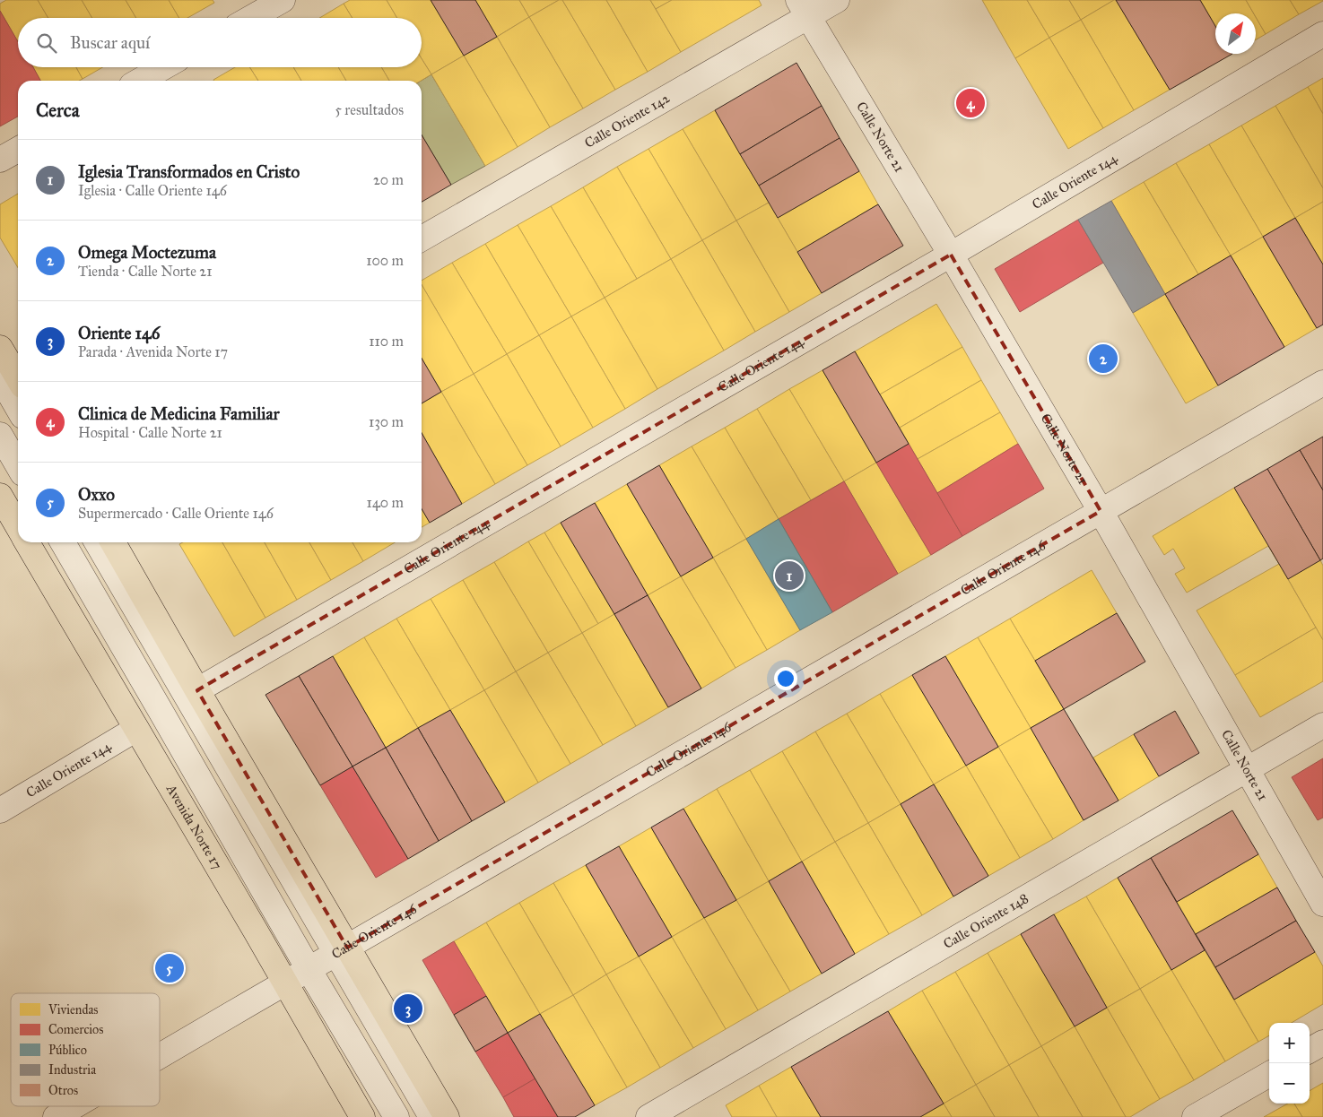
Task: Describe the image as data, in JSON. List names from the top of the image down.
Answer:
{
  "streets": {
    "main road": ["Avenida Norte 17"],
    "street": [
      "Calle Oriente 142",
      "Calle Norte 21",
      "Calle Oriente 144",
      "Calle Oriente 146",
      "Calle Oriente 148"
    ]
  },
  "crossings": [
    ["Calle Oriente 142", "Calle Norte 21"],
    ["Calle Norte 21", "Calle Oriente 144"],
    ["Calle Norte 21", "Calle Oriente 146"],
    ["Calle Norte 21", "Calle Oriente 148"],
    ["Calle Oriente 144", "Avenida Norte 17"],
    ["Calle Oriente 146", "Avenida Norte 17"]
  ],
  "legend": [
    "Viviendas",
    "Comercios",
    "Público",
    "Industria",
    "Otros"
  ],
  "north": "top right",
  "page": {
    "search": "Buscar aquí",
    "heading": ["Cerca", "5 resultados"],
    "pins": [
      "4",
      "2",
      "1",
      "5",
      "3"
    ],
    "list": [
      {
        "mark": "1",
        "name": "Iglesia Transformados en Cristo",
        "note": "Iglesia · Calle Oriente 146",
        "value": "20 m"
      },
      {
        "mark": "2",
        "name": "Omega Moctezuma",
        "note": "Tienda · Calle Norte 21",
        "value": "100 m"
      },
      {
        "mark": "3",
        "name": "Oriente 146",
        "note": "Parada · Avenida Norte 17",
        "value": "110 m"
      },
      {
        "mark": "4",
        "name": "Clinica de Medicina Familiar",
        "note": "Hospital · Calle Norte 21",
        "value": "130 m"
      },
      {
        "mark": "5",
        "name": "Oxxo",
        "note": "Supermercado · Calle Oriente 146",
        "value": "140 m"
      }
    ],
    "map_buttons": ["+", "−"]
  }
}
